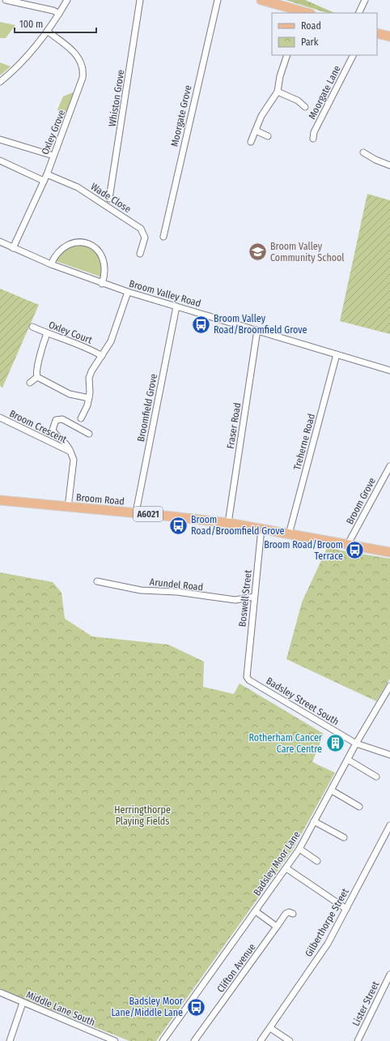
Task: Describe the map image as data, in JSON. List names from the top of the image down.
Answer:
{
  "streets": {
    "main road": ["Broom Road", "A6021"],
    "street": [
      "Moorgate Lane",
      "Whiston Grove",
      "Moorgate Grove",
      "Oxley Grove",
      "Wade Close",
      "Broom Valley Road",
      "Oxley Court",
      "Broomfield Grove",
      "Fraser Road",
      "Broom Crescent",
      "Treherne Road",
      "Broom Grove",
      "Arundel Road",
      "Boswell Street",
      "Badsley Street South",
      "Badsley Moor Lane",
      "Gilberthorpe Street",
      "Clifton Avenue",
      "Lister Street",
      "Middle Lane South"
    ]
  },
  "crossings": [
    ["Oxley Grove", "Wade Close"],
    ["Oxley Grove", "Broom Valley Road"],
    ["Broom Valley Road", "Broomfield Grove"],
    ["Broom Valley Road", "Fraser Road"],
    ["Broom Valley Road", "Treherne Road"],
    ["Broomfield Grove", "Broom Road"],
    ["Fraser Road", "Broom Road"],
    ["Broom Crescent", "Broom Road"],
    ["Treherne Road", "Broom Road"],
    ["Broom Road", "Broom Grove"],
    ["Broom Road", "Boswell Street"],
    ["Arundel Road", "Boswell Street"],
    ["Boswell Street", "Badsley Street South"],
    ["Badsley Street South", "Badsley Moor Lane"]
  ],
  "parks": ["Herringthorpe Playing Fields"],
  "places": {
    "school or university": ["Broom Valley Community School"],
    "bus stop": [
      "Broom Valley Road/Broomfield Grove",
      "Broom Road/Broomfield Grove",
      "Broom Road/Broom Terrace",
      "Badsley Moor Lane/Middle Lane"
    ],
    "building": ["Rotherham Cancer Care Centre"]
  },
  "legend": ["Road", "Park"],
  "scale_bar": "100 m"
}
